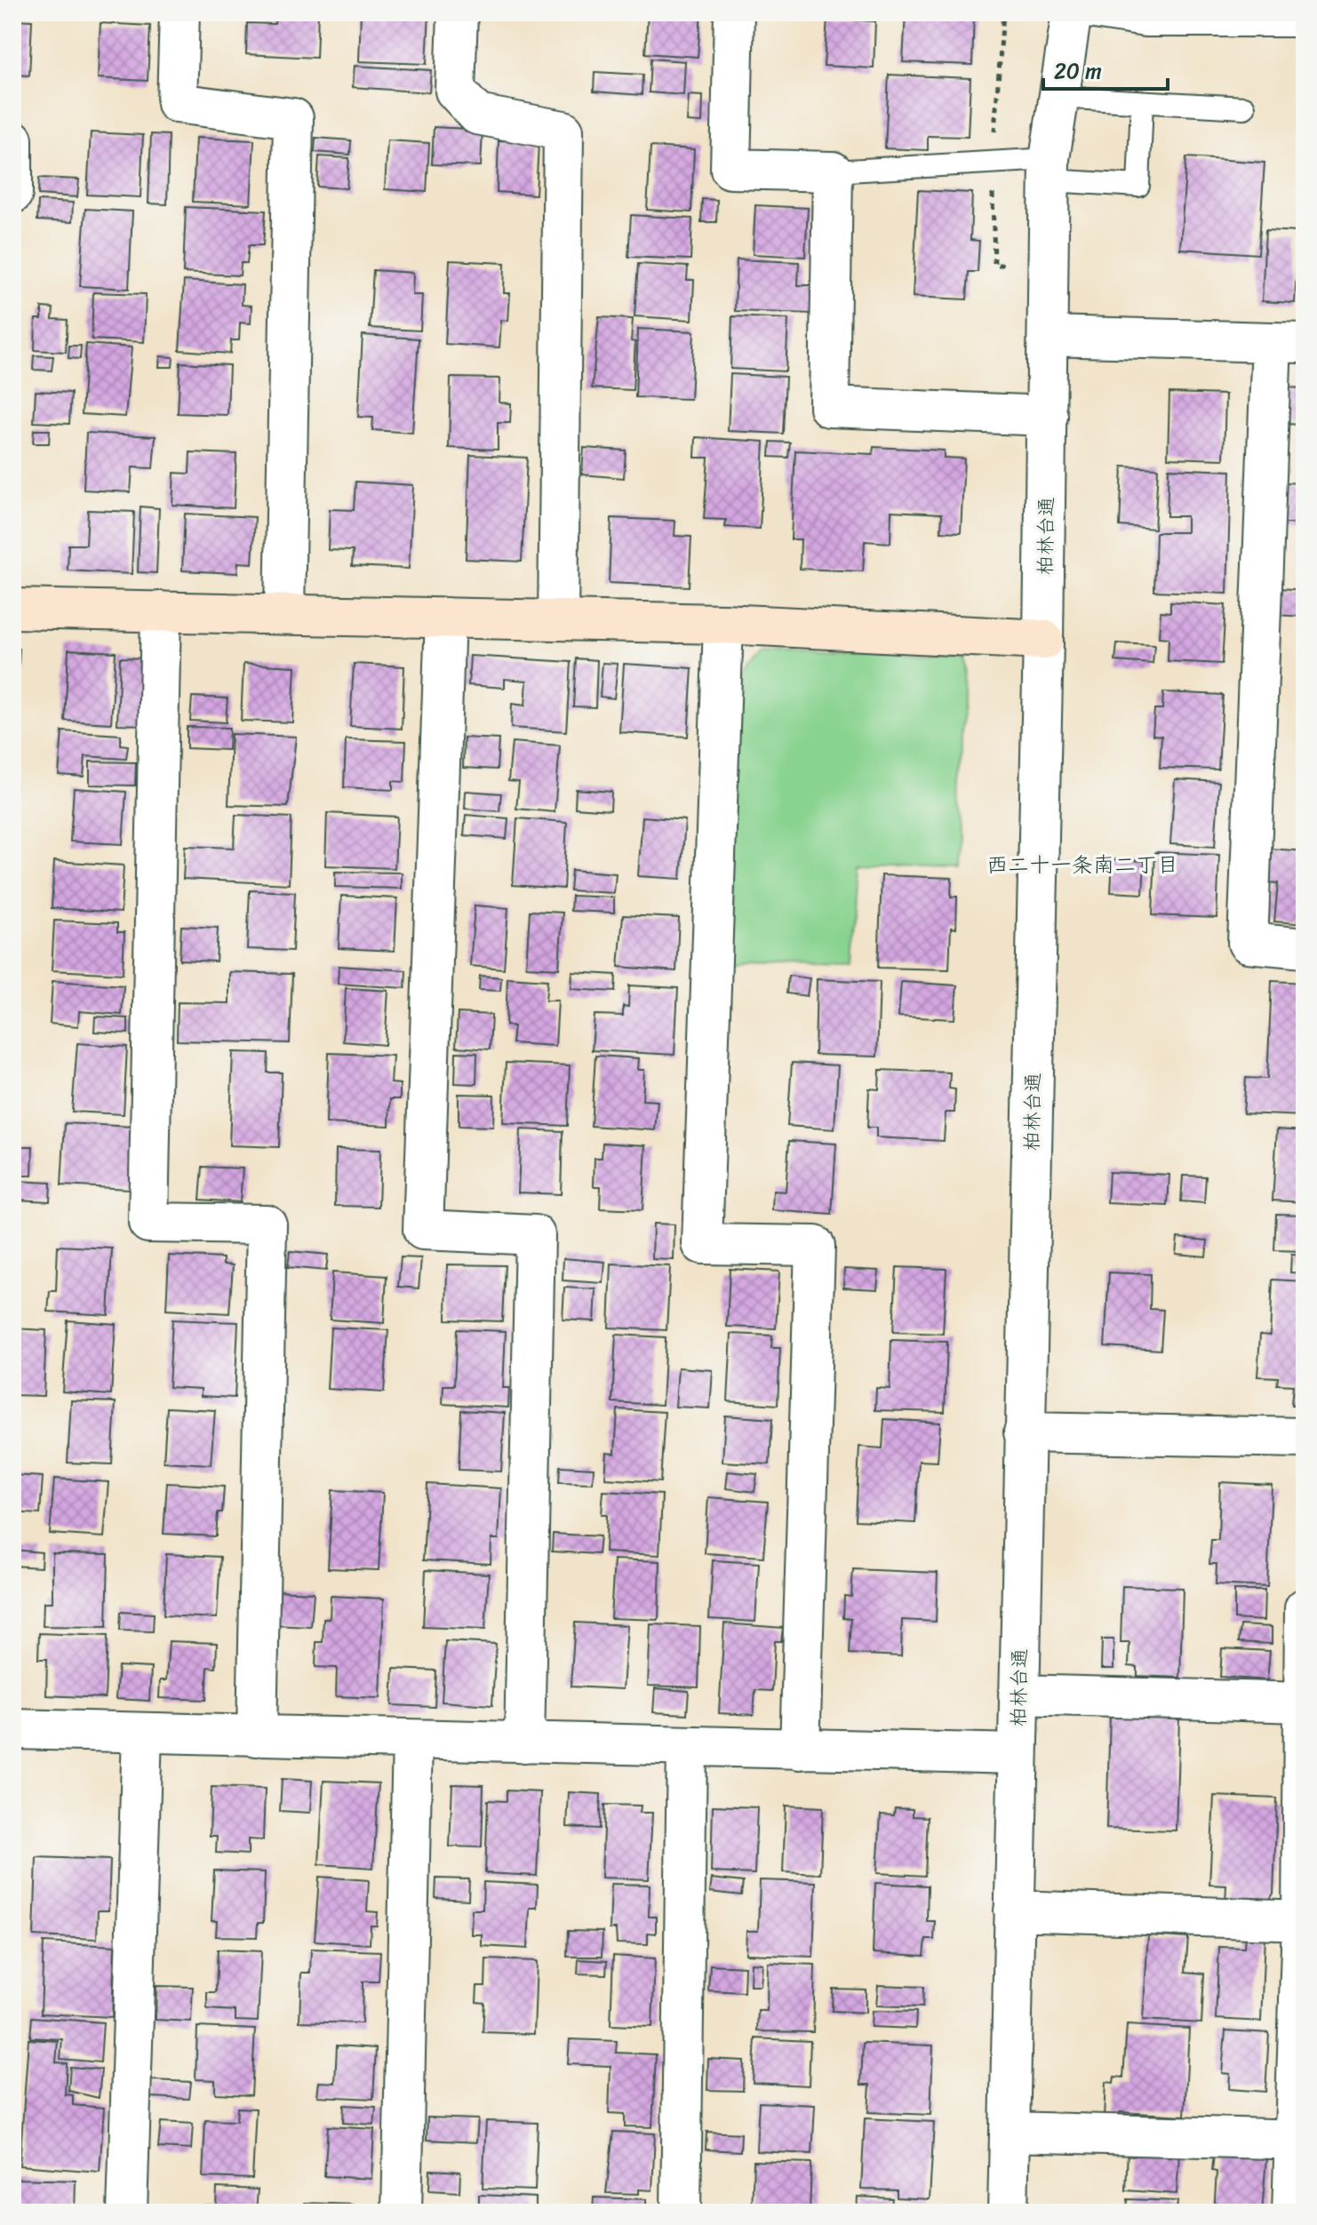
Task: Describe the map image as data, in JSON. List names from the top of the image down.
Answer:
{
  "streets": {
    "street": ["柏林台通"]
  },
  "districts": ["西二十一条南二丁目"],
  "scale_bar": "20 m"
}
